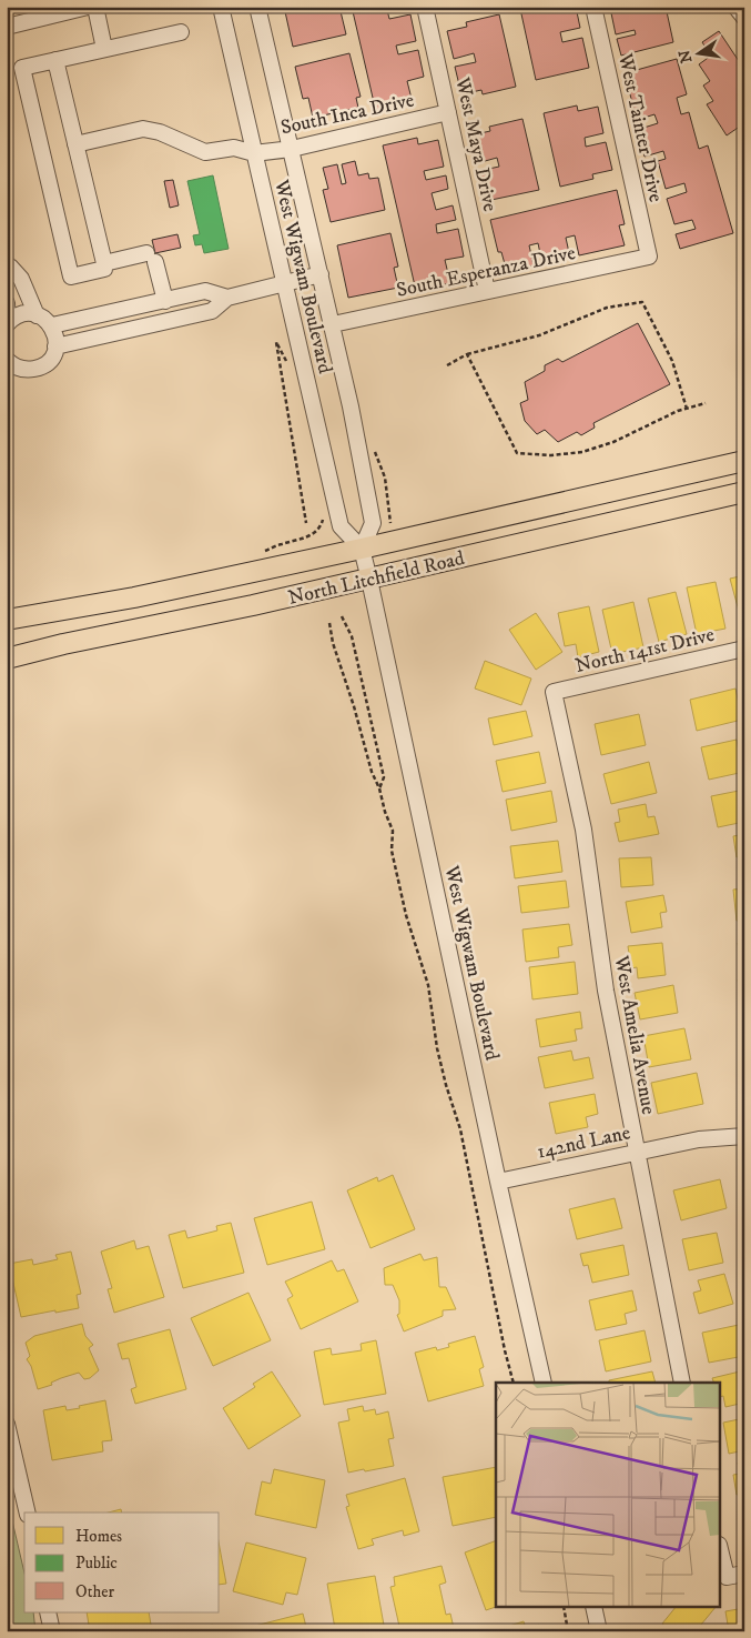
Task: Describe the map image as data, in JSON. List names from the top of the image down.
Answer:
{
  "streets": {
    "main road": ["North Litchfield Road"],
    "street": [
      "South Inca Drive",
      "West Tainter Drive",
      "West Maya Drive",
      "South Esperanza Drive",
      "West Wigwam Boulevard",
      "North 141st Drive",
      "West Amelia Avenue",
      "142nd Lane"
    ]
  },
  "crossings": [
    ["South Inca Drive", "West Maya Drive"],
    ["South Inca Drive", "West Wigwam Boulevard"],
    ["West Tainter Drive", "South Esperanza Drive"],
    ["West Maya Drive", "South Esperanza Drive"],
    ["South Esperanza Drive", "West Wigwam Boulevard"],
    ["West Wigwam Boulevard", "North Litchfield Road"],
    ["West Wigwam Boulevard", "142nd Lane"],
    ["North 141st Drive", "West Amelia Avenue"],
    ["West Amelia Avenue", "142nd Lane"]
  ],
  "legend": ["Homes", "Public", "Other"],
  "north": "left"
}
